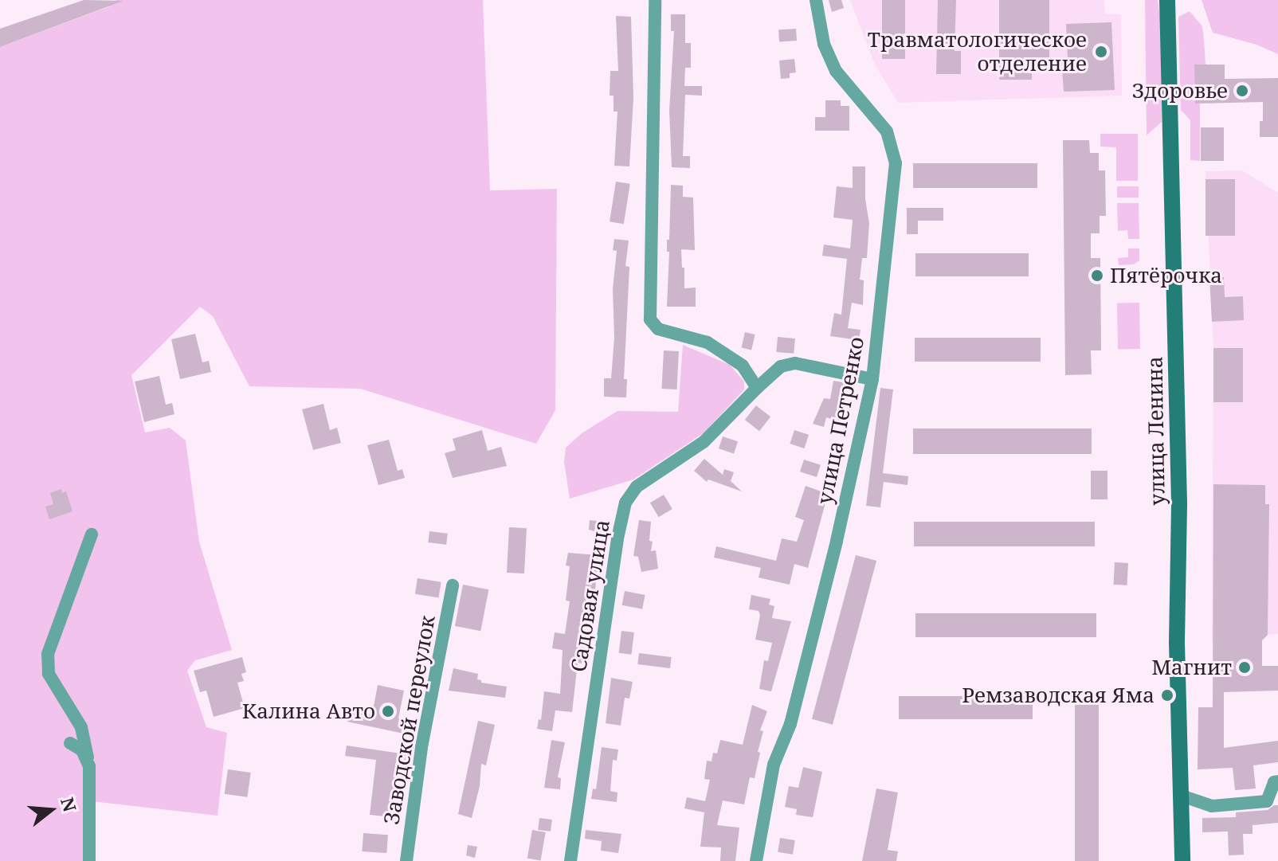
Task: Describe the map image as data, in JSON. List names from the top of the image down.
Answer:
{
  "streets": {
    "street": [
      "улица Петренко",
      "улица Ленина",
      "Садовая улица",
      "Заводской переулок"
    ]
  },
  "crossings": [
    ["улица Петренко", "Садовая улица"]
  ],
  "places": [
    "Травматологическое отделение",
    "Здоровье",
    "Пятёрочка",
    "Магнит",
    "Ремзаводская Яма",
    "Калина Авто"
  ],
  "north": "right"
}
